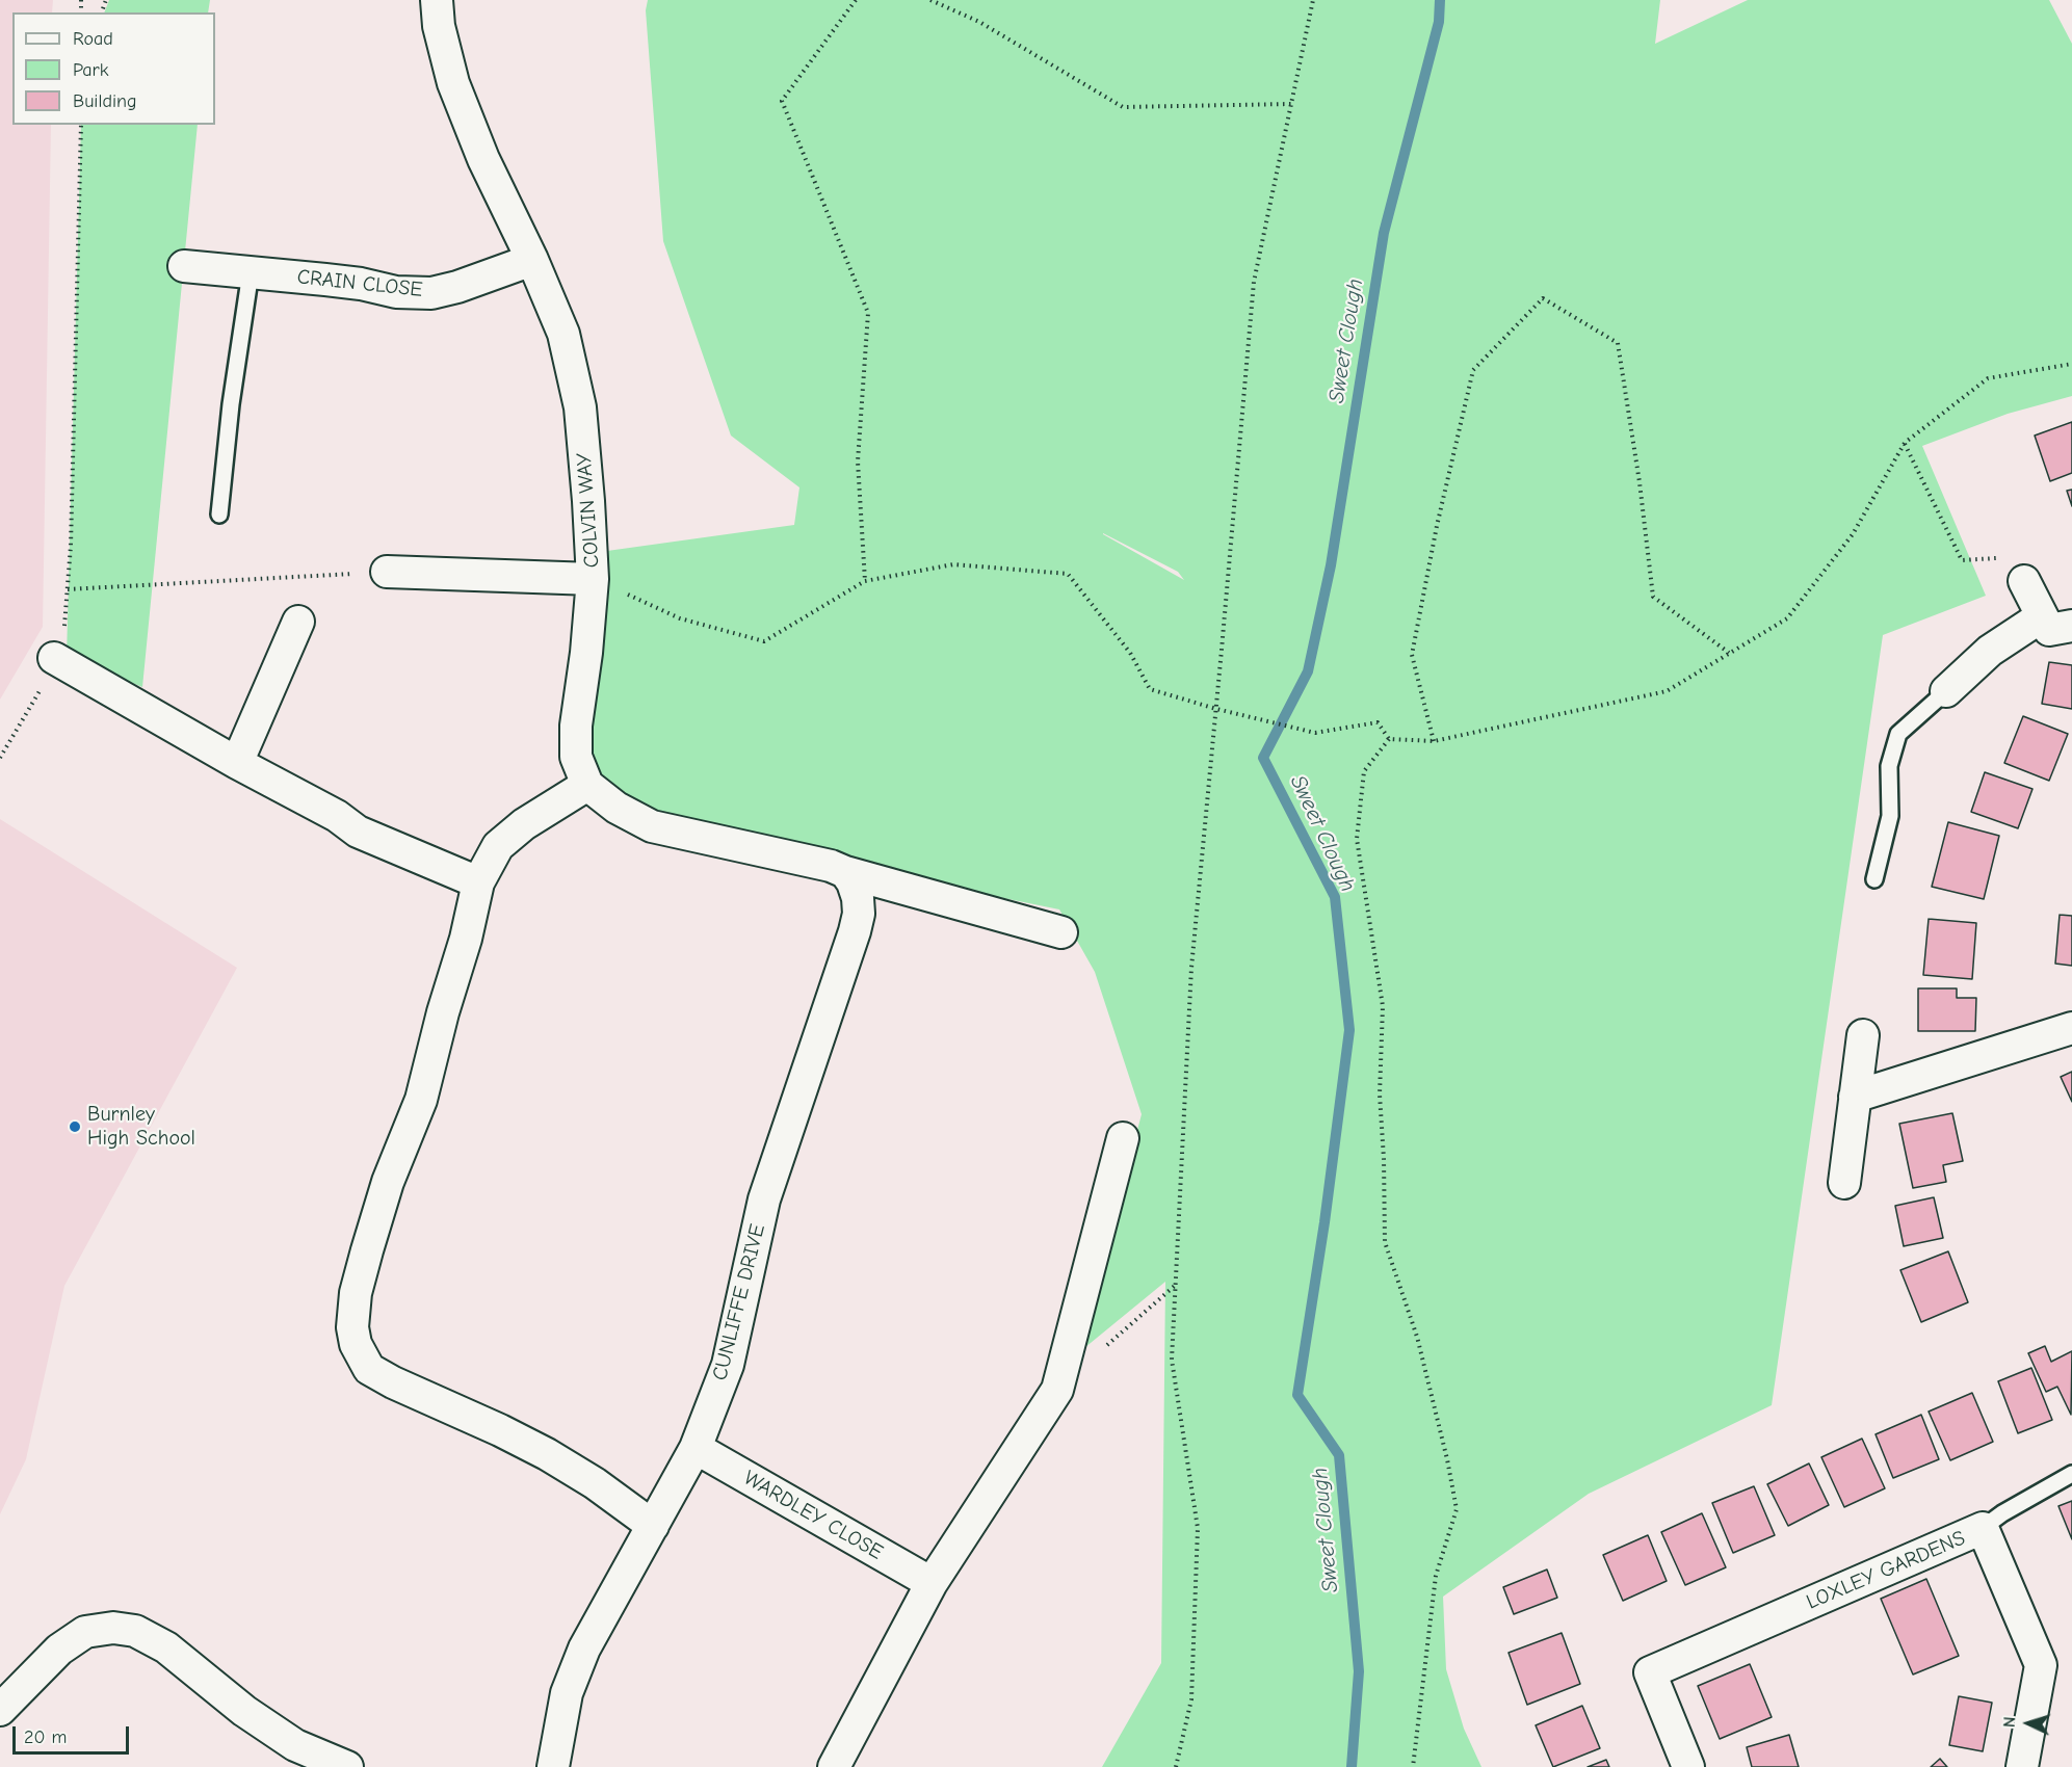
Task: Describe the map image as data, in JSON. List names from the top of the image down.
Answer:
{
  "streets": {
    "street": [
      "CRAIN CLOSE",
      "COLVIN WAY",
      "CUNLIFFE DRIVE",
      "WARDLEY CLOSE",
      "LOXLEY GARDENS"
    ]
  },
  "crossings": [
    ["CRAIN CLOSE", "COLVIN WAY"],
    ["CUNLIFFE DRIVE", "WARDLEY CLOSE"]
  ],
  "water": ["Sweet Clough"],
  "places": ["Burnley High School"],
  "legend": ["Road", "Park", "Building"],
  "scale_bar": "20 m",
  "north": "left"
}
